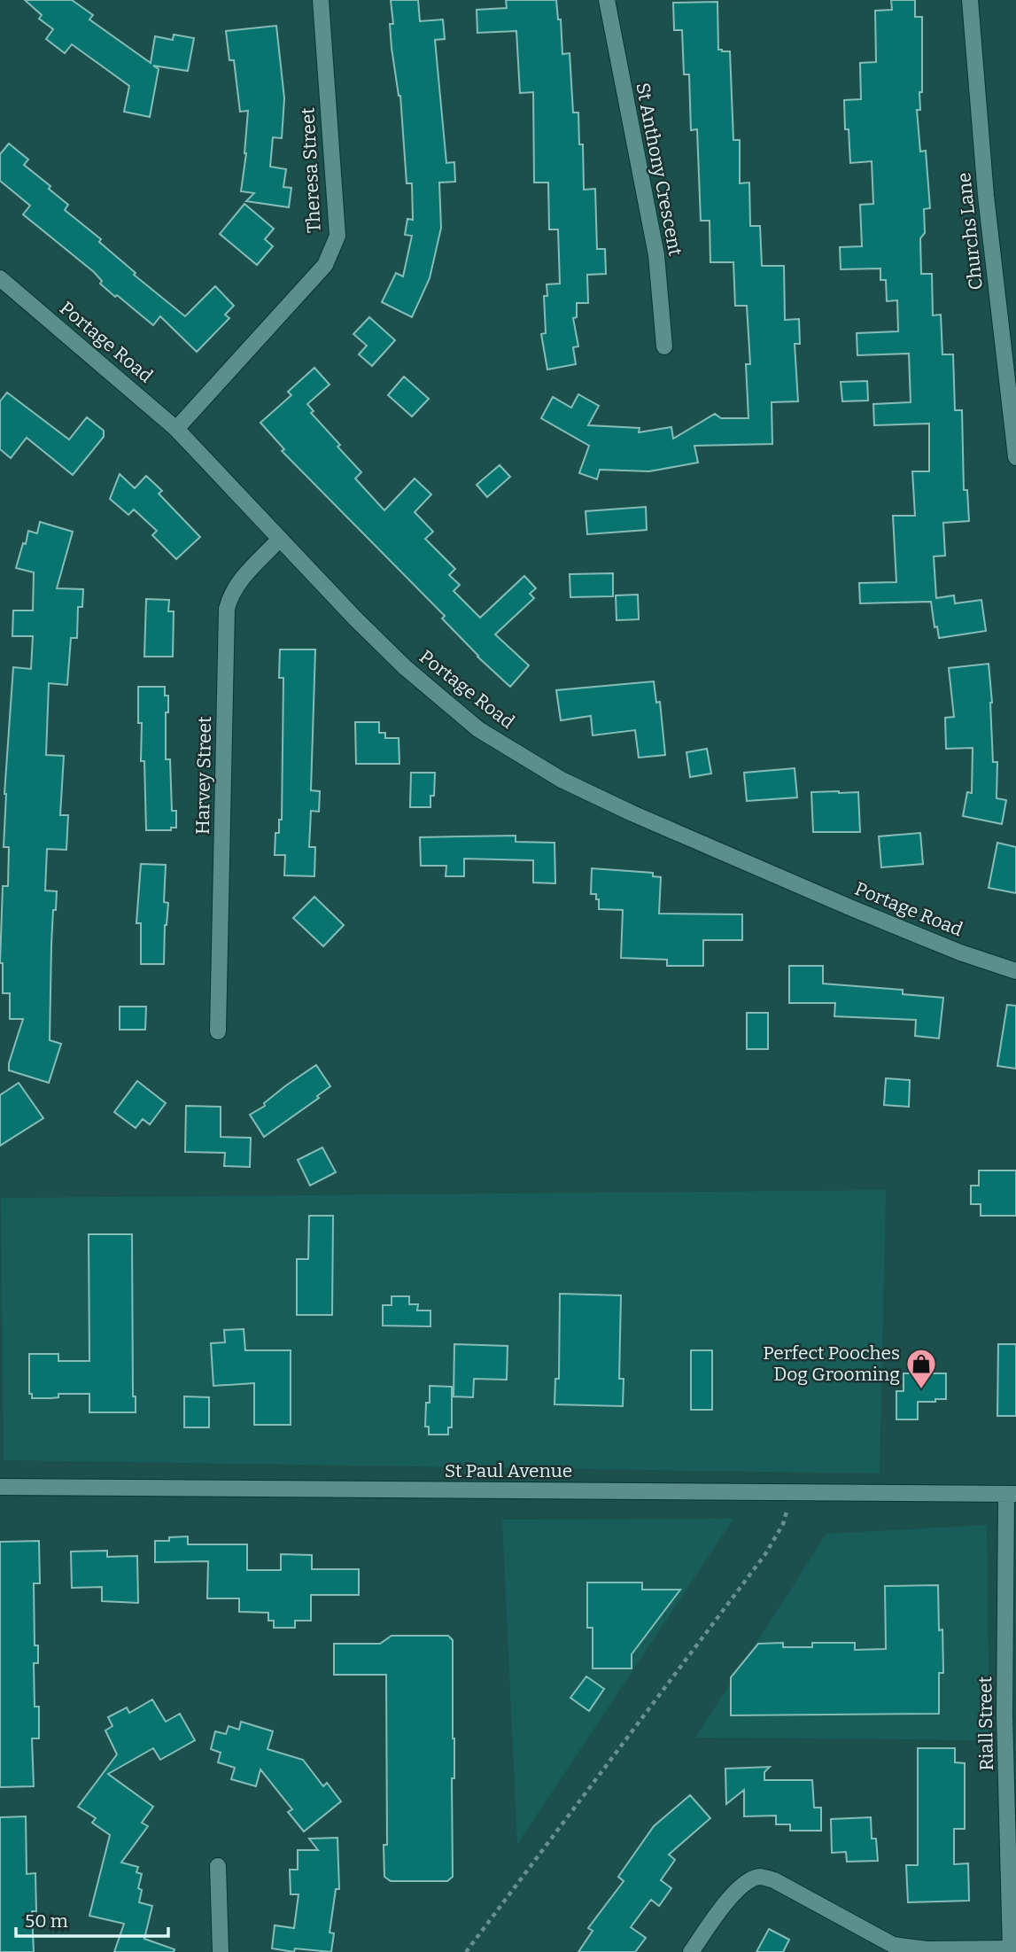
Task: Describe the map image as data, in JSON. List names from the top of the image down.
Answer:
{
  "streets": {
    "street": [
      "St Anthony Crescent",
      "Theresa Street",
      "Churchs Lane",
      "Portage Road",
      "Harvey Street",
      "St Paul Avenue",
      "Riall Street"
    ]
  },
  "crossings": [
    ["Theresa Street", "Portage Road"],
    ["Portage Road", "Harvey Street"],
    ["St Paul Avenue", "Riall Street"]
  ],
  "places": {
    "shop": ["Perfect Pooches Dog Grooming"]
  },
  "scale_bar": "50 m"
}
